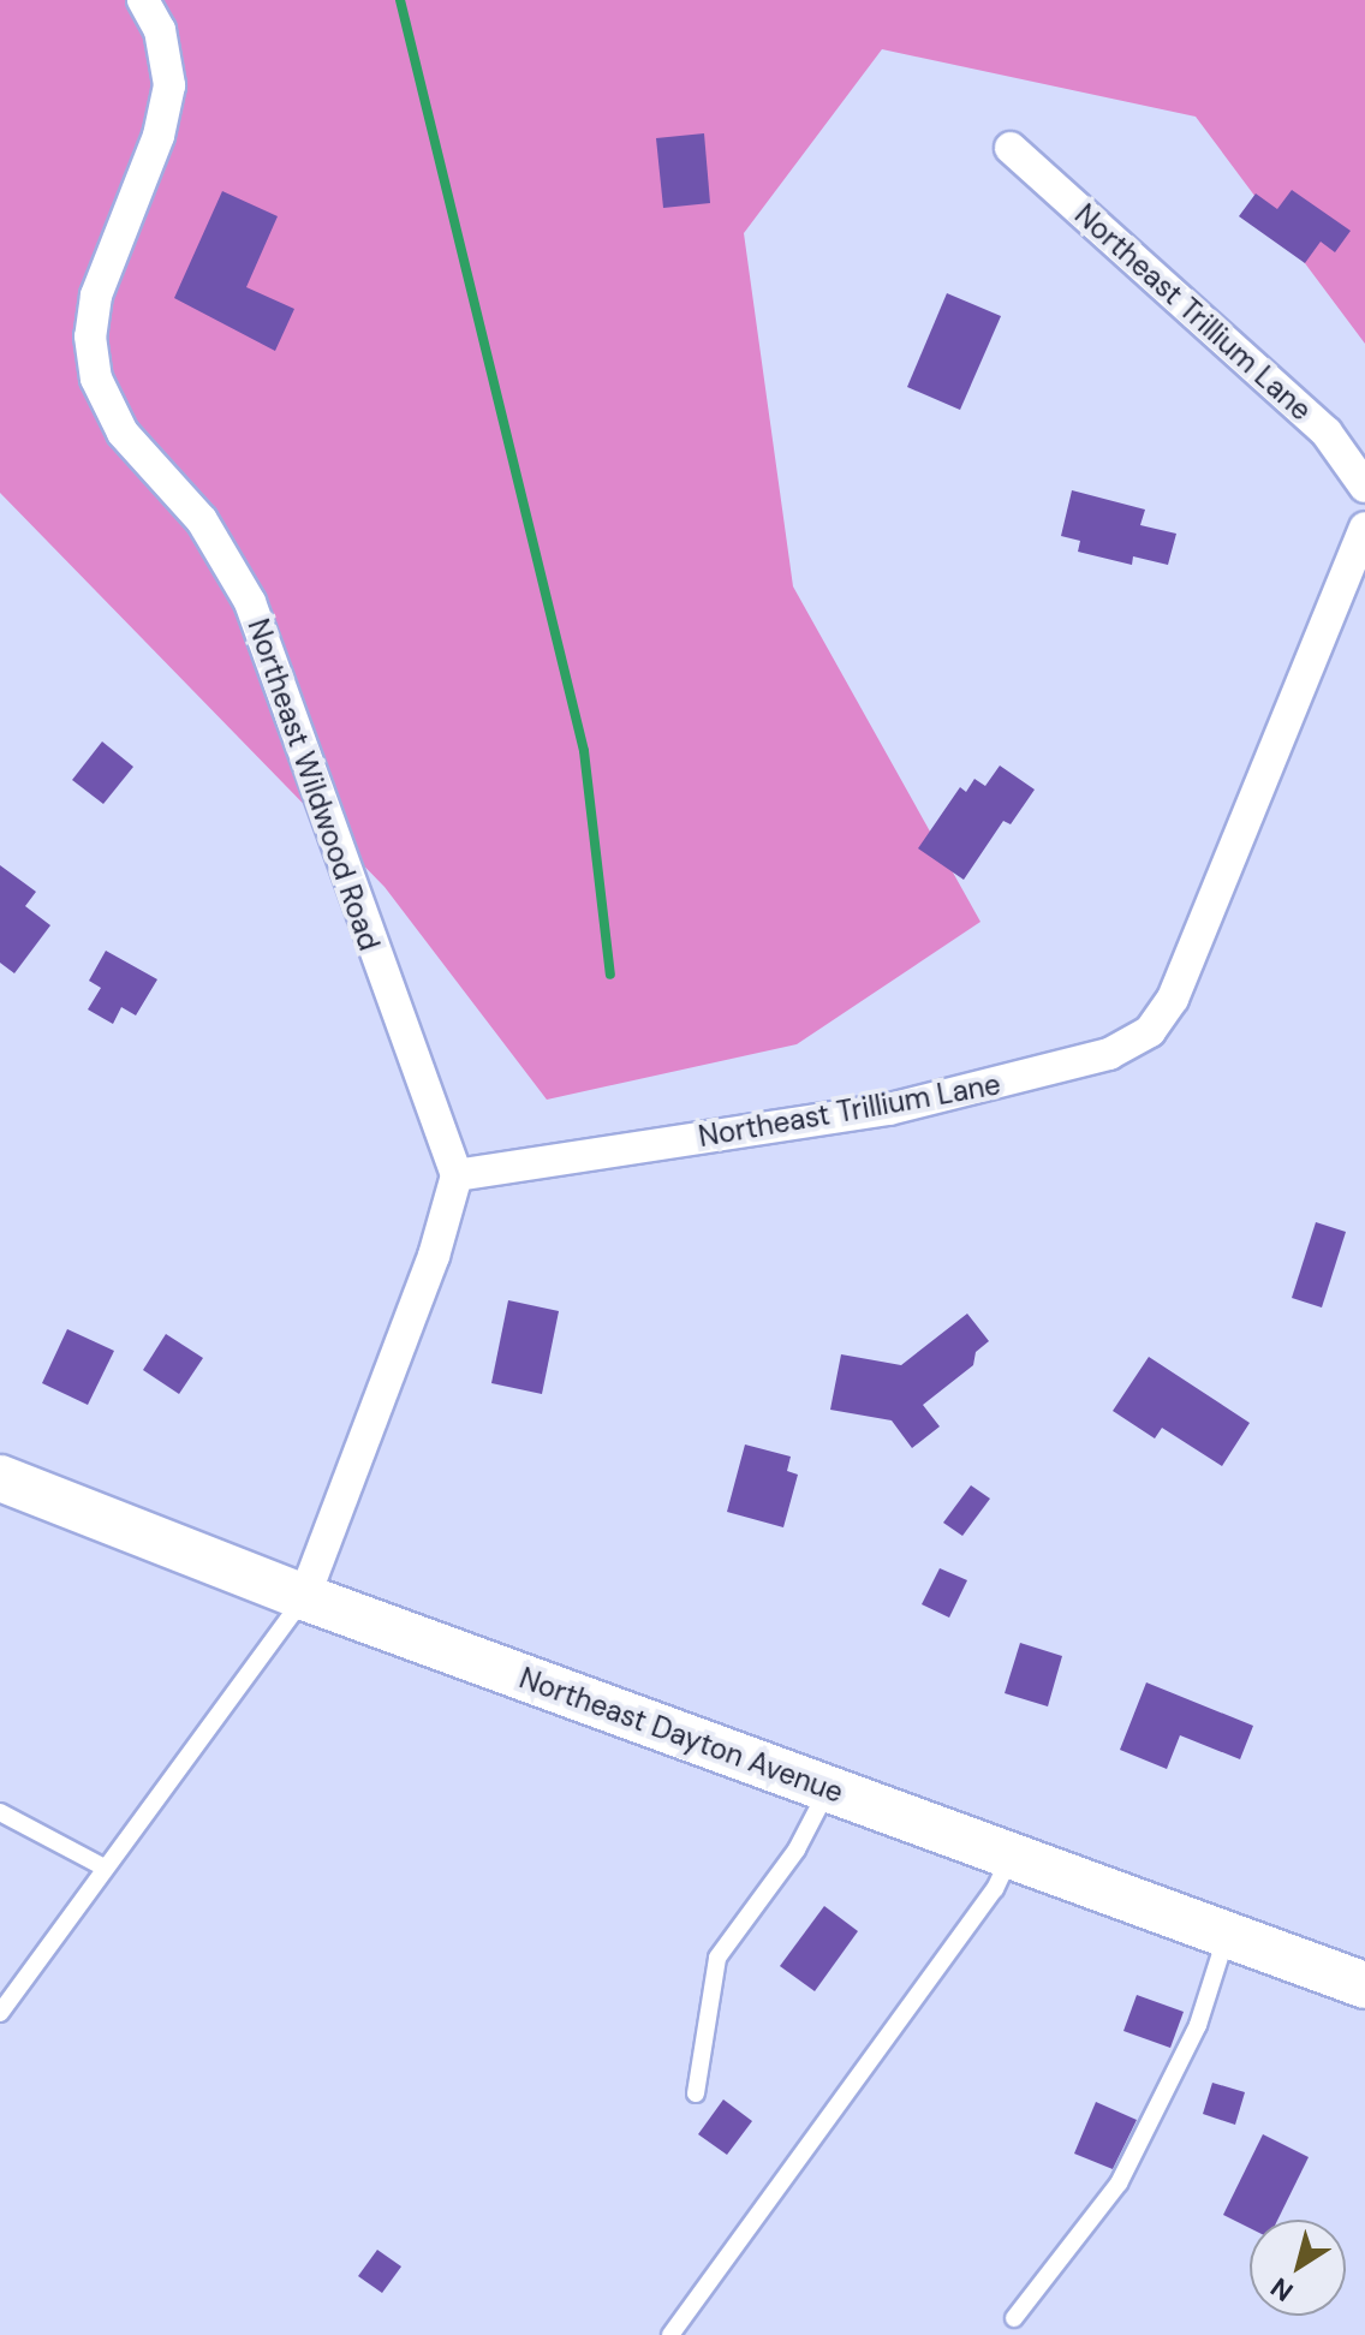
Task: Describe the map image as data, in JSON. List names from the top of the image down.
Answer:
{
  "streets": {
    "street": ["Northeast Trillium Lane", "Northeast Wildwood Road", "Northeast Dayton Avenue"]
  },
  "crossings": [
    ["Northeast Trillium Lane", "Northeast Wildwood Road"]
  ],
  "north": "bottom left"
}
